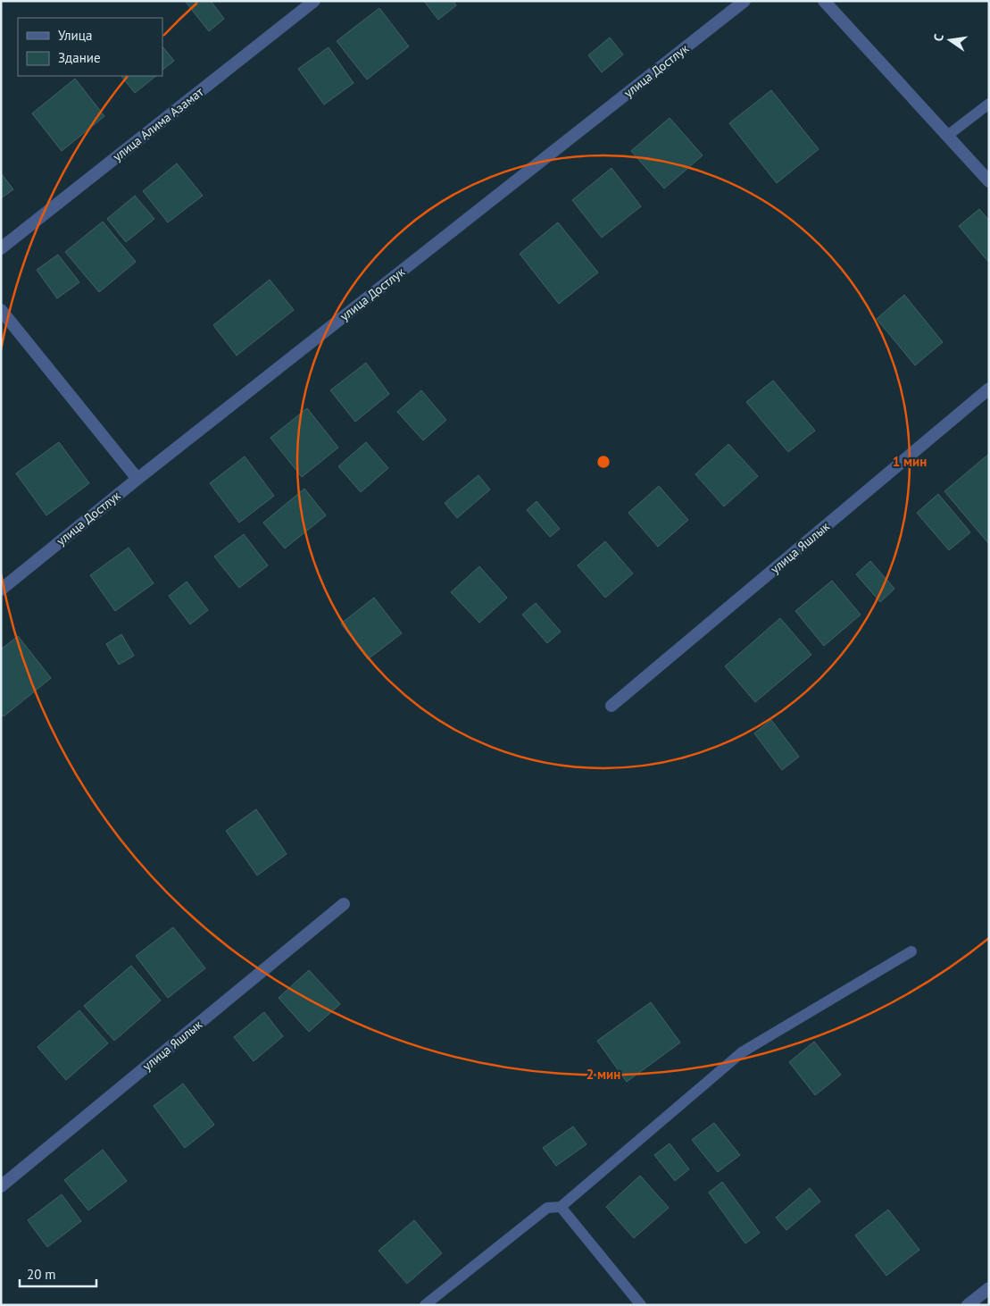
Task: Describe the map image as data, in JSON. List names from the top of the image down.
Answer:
{
  "streets": {
    "street": ["улица Достлук", "улица Алима Азамат", "улица Яшлык"]
  },
  "legend": ["Улица", "Здание"],
  "scale_bar": "20 m",
  "north": "left",
  "rings": ["1 мин", "2 мин"]
}
